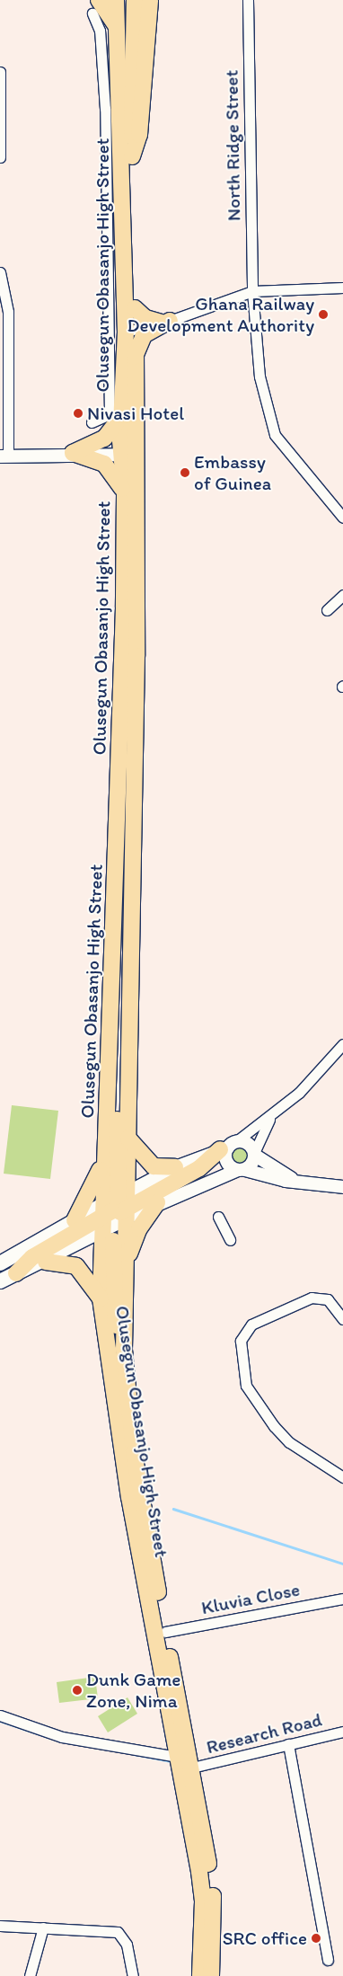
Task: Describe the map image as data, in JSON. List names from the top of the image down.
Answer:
{
  "streets": {
    "main road": ["Olusegun Obasanjo High Street"],
    "street": ["North Ridge Street", "Kluvia Close", "Research Road"]
  },
  "crossings": [
    ["Olusegun Obasanjo High Street", "Kluvia Close"],
    ["Olusegun Obasanjo High Street", "Research Road"]
  ],
  "places": [
    "Ghana Railway Development Authority",
    "Nivasi Hotel",
    "Embassy of Guinea",
    "Dunk Game Zone, Nima",
    "SRC office"
  ]
}
